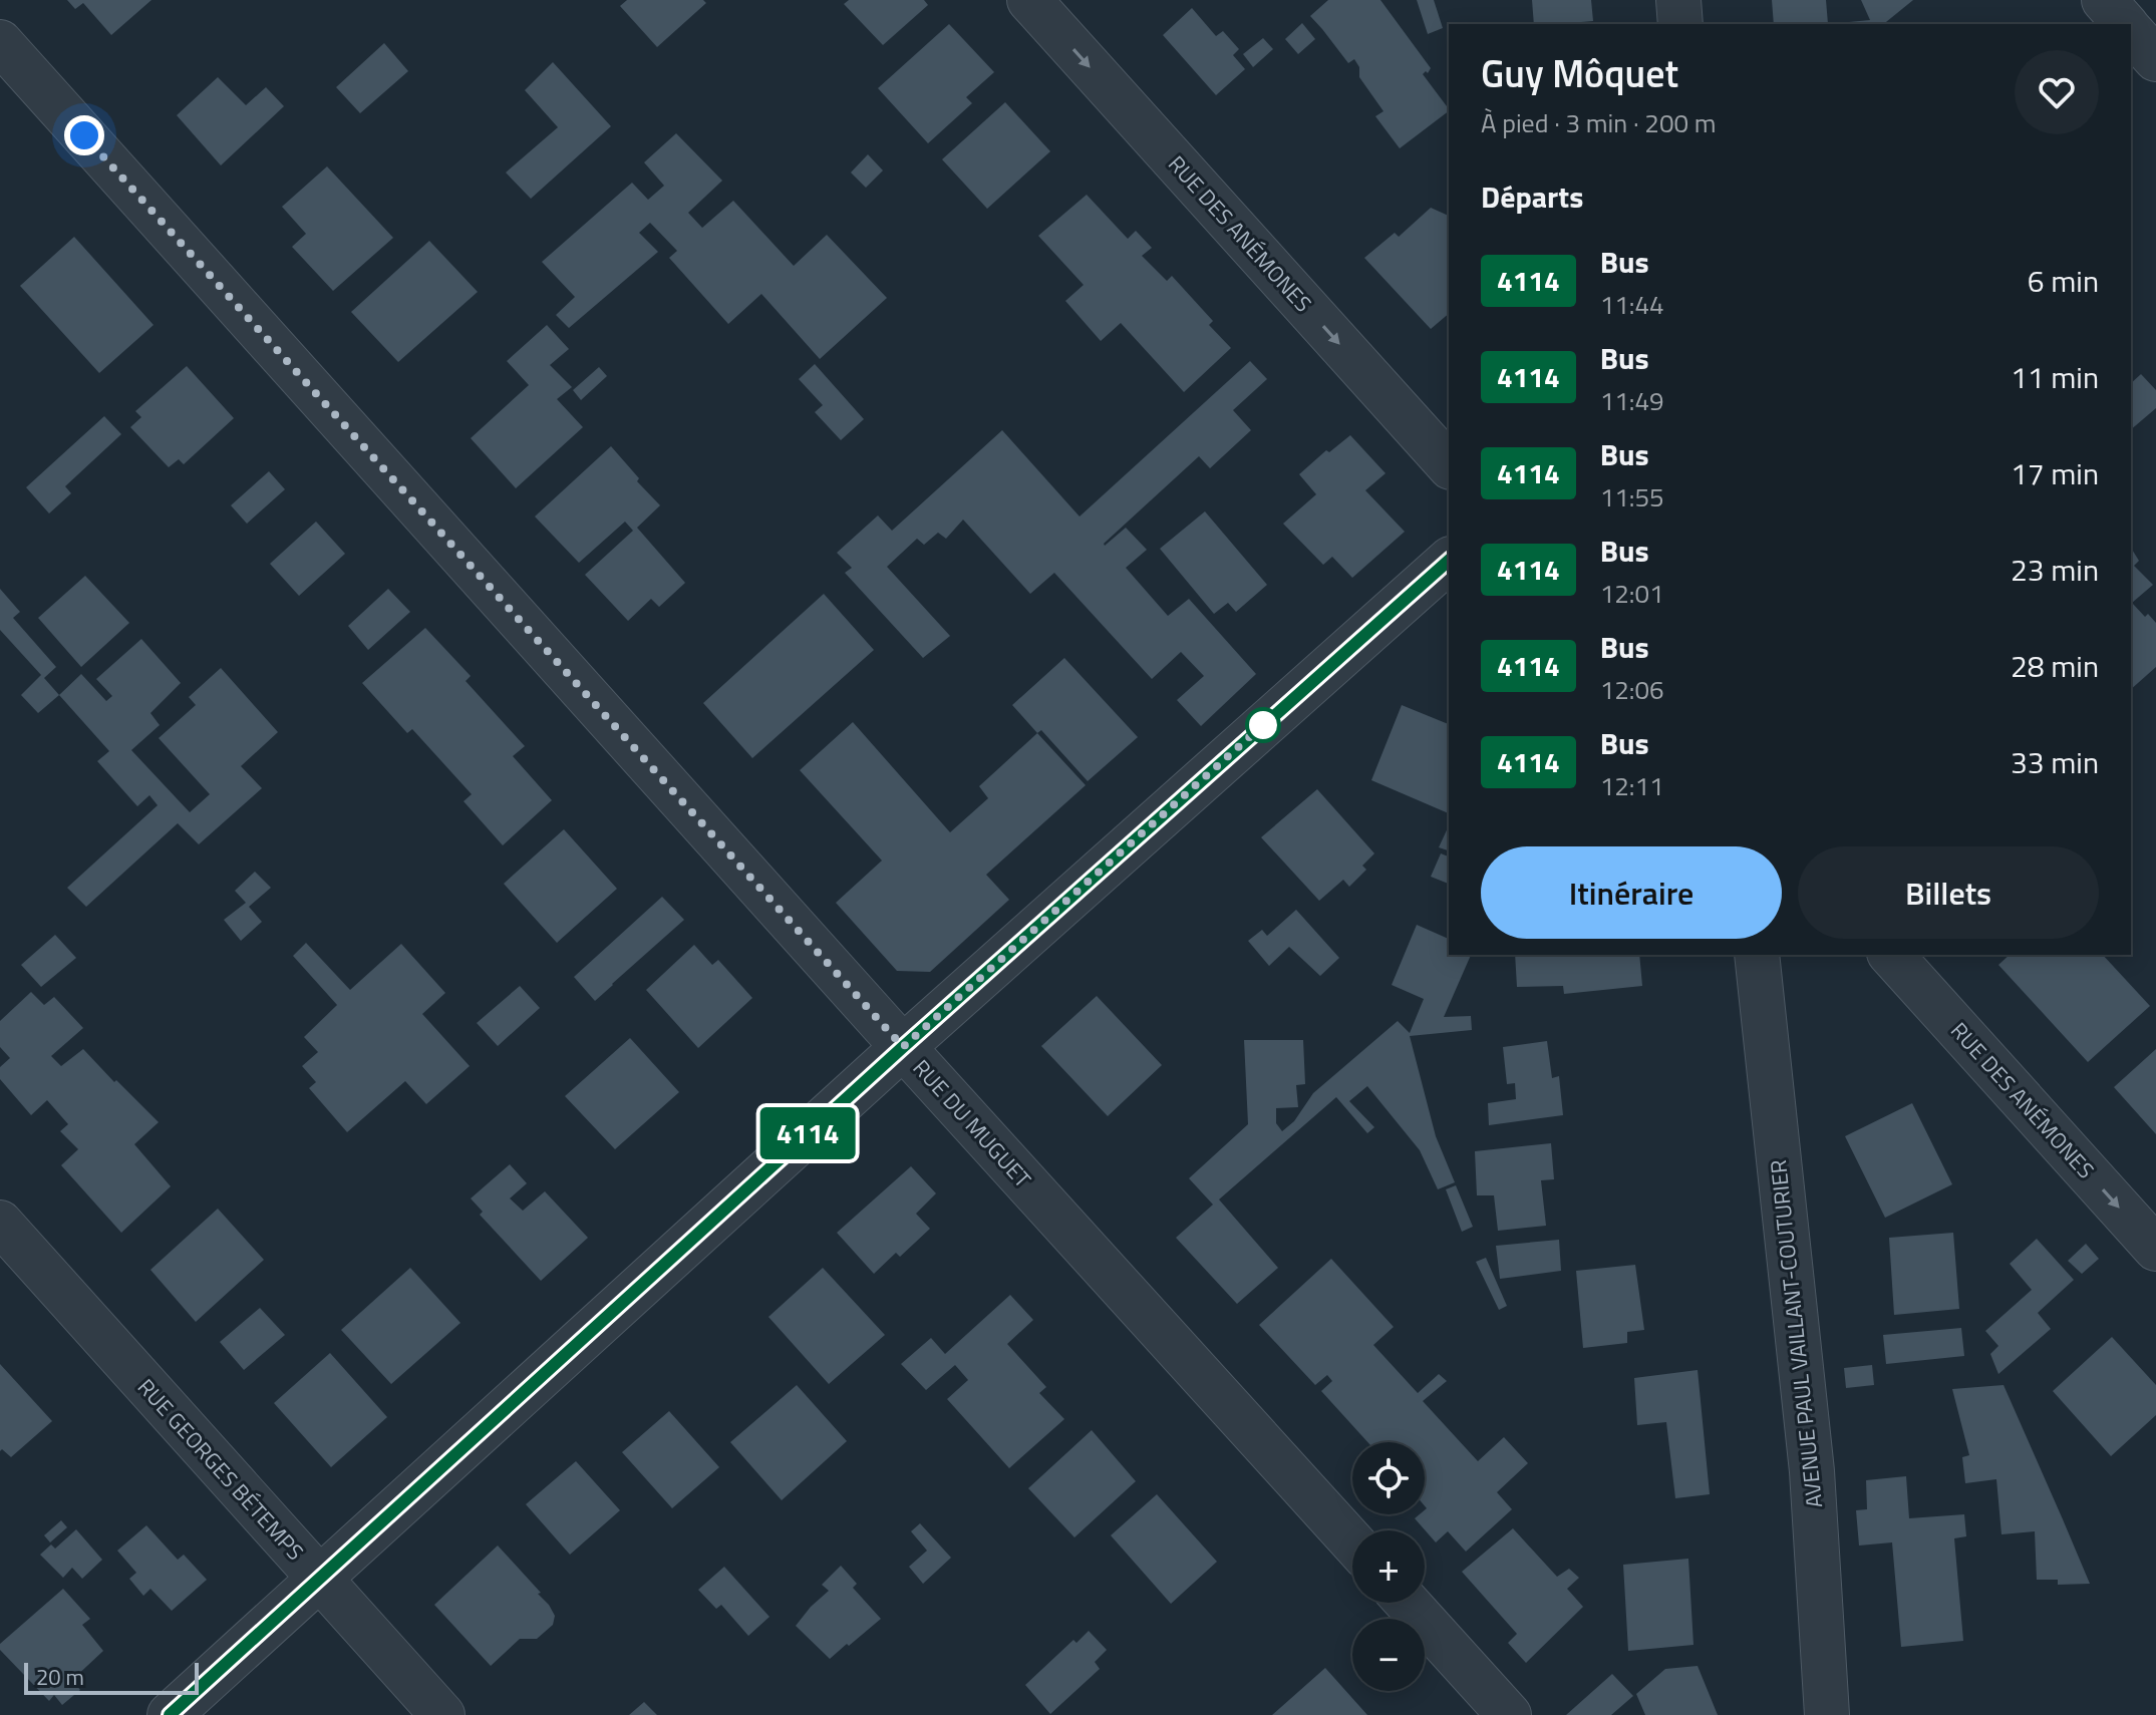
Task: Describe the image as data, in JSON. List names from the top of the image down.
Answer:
{
  "streets": {
    "street": [
      "RUE DES ANÉMONES",
      "RUE DU MUGUET",
      "AVENUE PAUL VAILLANT-COUTURIER",
      "RUE GEORGES BÉTEMPS"
    ]
  },
  "one_way": ["RUE DES ANÉMONES"],
  "lines": ["bus line 4114"],
  "scale_bar": "20 m",
  "page": {
    "on_map": "4114",
    "heading": [
      ["Guy Môquet", "À pied · 3 min · 200 m"],
      "Départs"
    ],
    "list": [
      {
        "mark": "4114",
        "name": "Bus",
        "note": "11:44",
        "value": "6 min"
      },
      {
        "mark": "4114",
        "name": "Bus",
        "note": "11:49",
        "value": "11 min"
      },
      {
        "mark": "4114",
        "name": "Bus",
        "note": "11:55",
        "value": "17 min"
      },
      {
        "mark": "4114",
        "name": "Bus",
        "note": "12:01",
        "value": "23 min"
      },
      {
        "mark": "4114",
        "name": "Bus",
        "note": "12:06",
        "value": "28 min"
      },
      {
        "mark": "4114",
        "name": "Bus",
        "note": "12:11",
        "value": "33 min"
      }
    ],
    "buttons": ["Itinéraire", "Billets"],
    "map_buttons": ["+", "−"],
    "scale": "20 m"
  }
}
